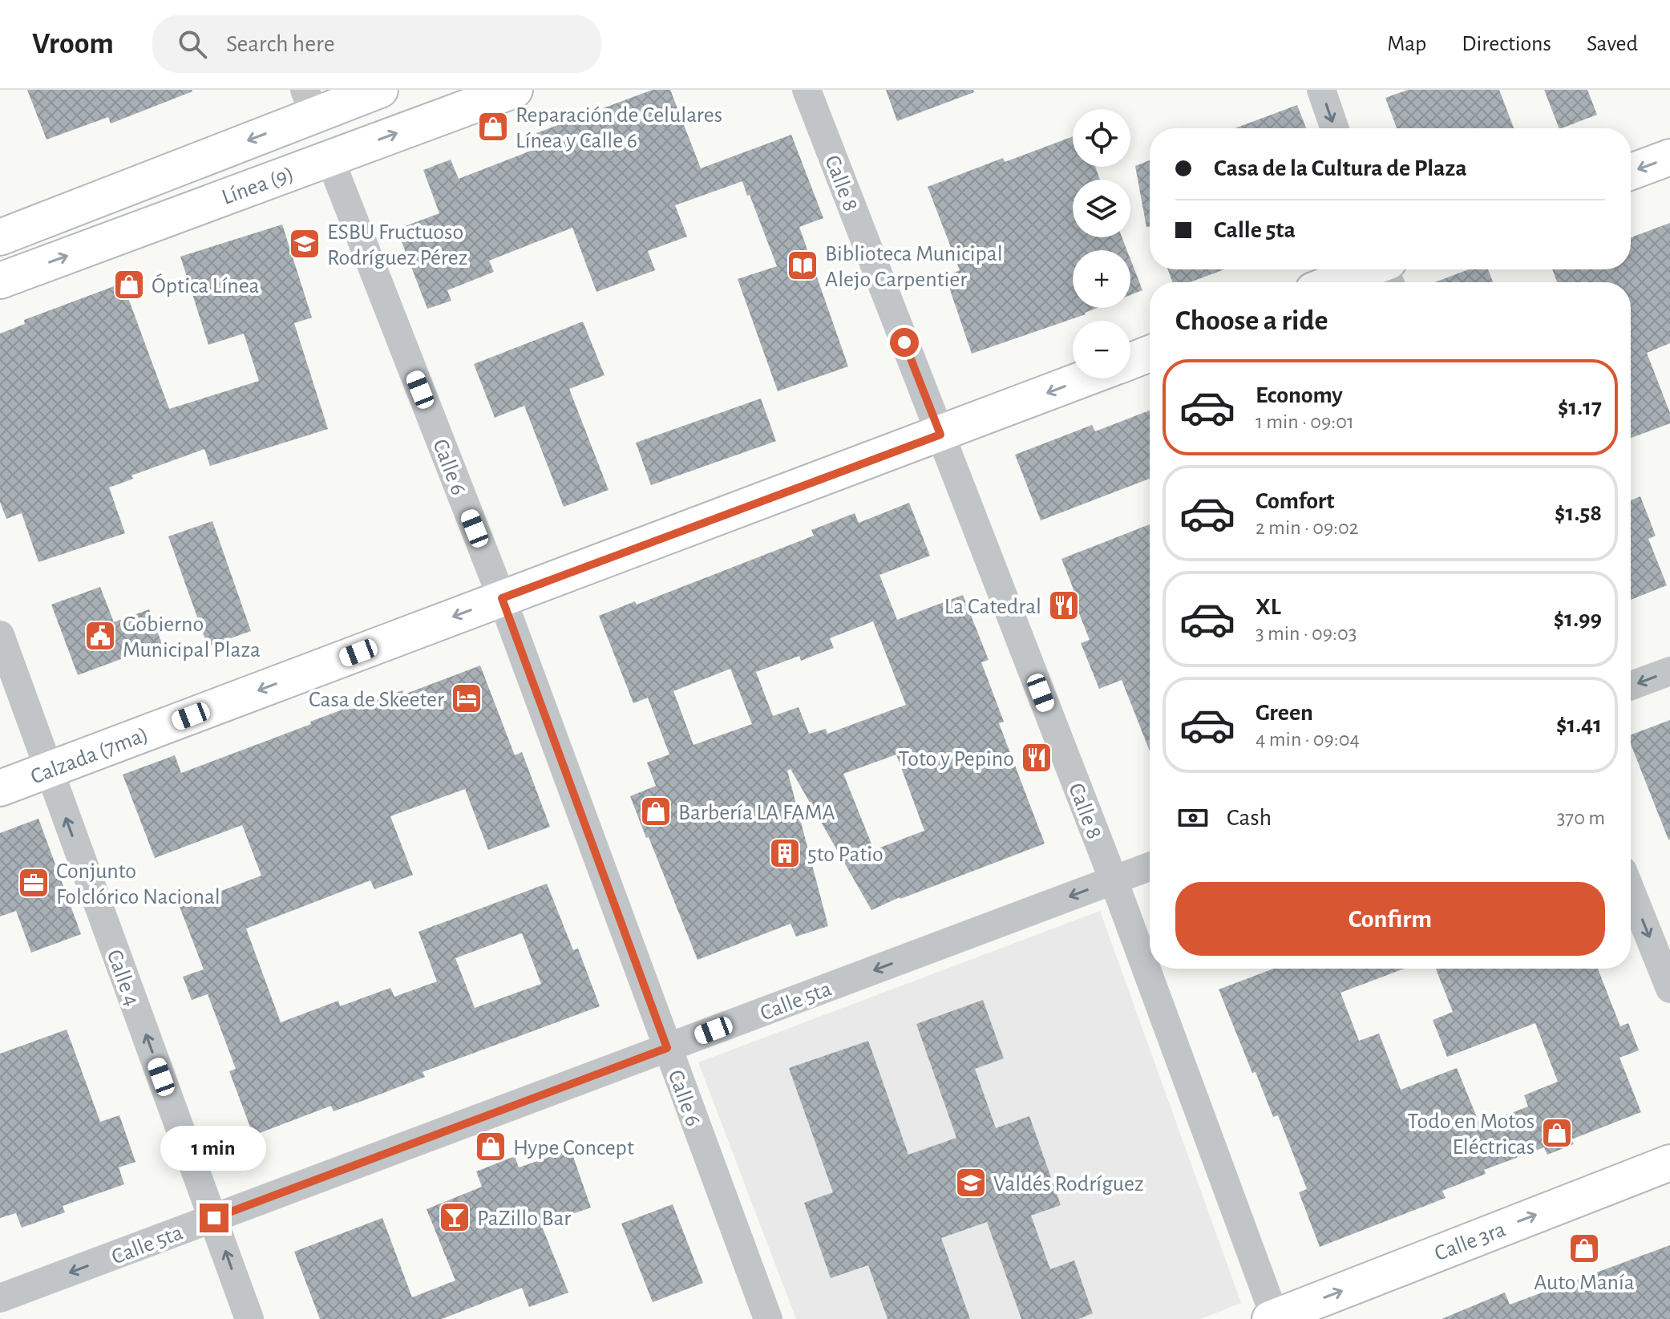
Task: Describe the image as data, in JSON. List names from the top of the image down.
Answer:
{
  "streets": {
    "main road": ["Línea (9)", "Calzada (7ma)", "Calle 3ra"],
    "street": [
      "Calle 8",
      "Calle 6",
      "Calle 4",
      "Calle 5ta"
    ]
  },
  "crossings": [
    ["Calle 8", "Calzada (7ma)"],
    ["Calle 8", "Calle 5ta"],
    ["Calle 8", "Calle 3ra"],
    ["Línea (9)", "Calle 6"],
    ["Calle 6", "Calzada (7ma)"],
    ["Calle 6", "Calle 5ta"],
    ["Calzada (7ma)", "Calle 4"],
    ["Calle 4", "Calle 5ta"]
  ],
  "one_way": [
    "Calzada (7ma)",
    "Calle 4",
    "Calle 5ta",
    "Calle 3ra"
  ],
  "places": {
    "shop": [
      "Reparación de Celulares Línea y Calle 6",
      "Óptica Línea",
      "Barbería LA FAMA",
      "Todo en Motos Eléctricas",
      "Hype Concept",
      "Auto Manía"
    ],
    "school or university": ["ESBU Fructuoso Rodríguez Pérez", "Valdés Rodríguez"],
    "library": ["Biblioteca Municipal Alejo Carpentier"],
    "restaurant": ["La Catedral", "Toto y Pepino"],
    "public building": ["Gobierno Municipal Plaza"],
    "hotel": ["Casa de Skeeter"],
    "building": ["5to Patio"],
    "office": ["Conjunto Folclórico Nacional"],
    "bar": ["PaZillo Bar"]
  },
  "page": {
    "header": "Vroom",
    "search": "Search here",
    "nav": ["Map", "Directions", "Saved"],
    "map_buttons": ["+", "−"],
    "banner": ["Casa de la Cultura de Plaza", "Calle 5ta"],
    "heading": "Choose a ride",
    "list": [
      {
        "name": "Economy",
        "note": "1 min · 09:01",
        "value": "$1.17"
      },
      {
        "name": "Comfort",
        "note": "2 min · 09:02",
        "value": "$1.58"
      },
      {
        "name": "XL",
        "note": "3 min · 09:03",
        "value": "$1.99"
      },
      {
        "name": "Green",
        "note": "4 min · 09:04",
        "value": "$1.41"
      }
    ],
    "pay": ["Cash", "370 m"],
    "buttons": "Confirm",
    "bubble": "1 min"
  }
}
